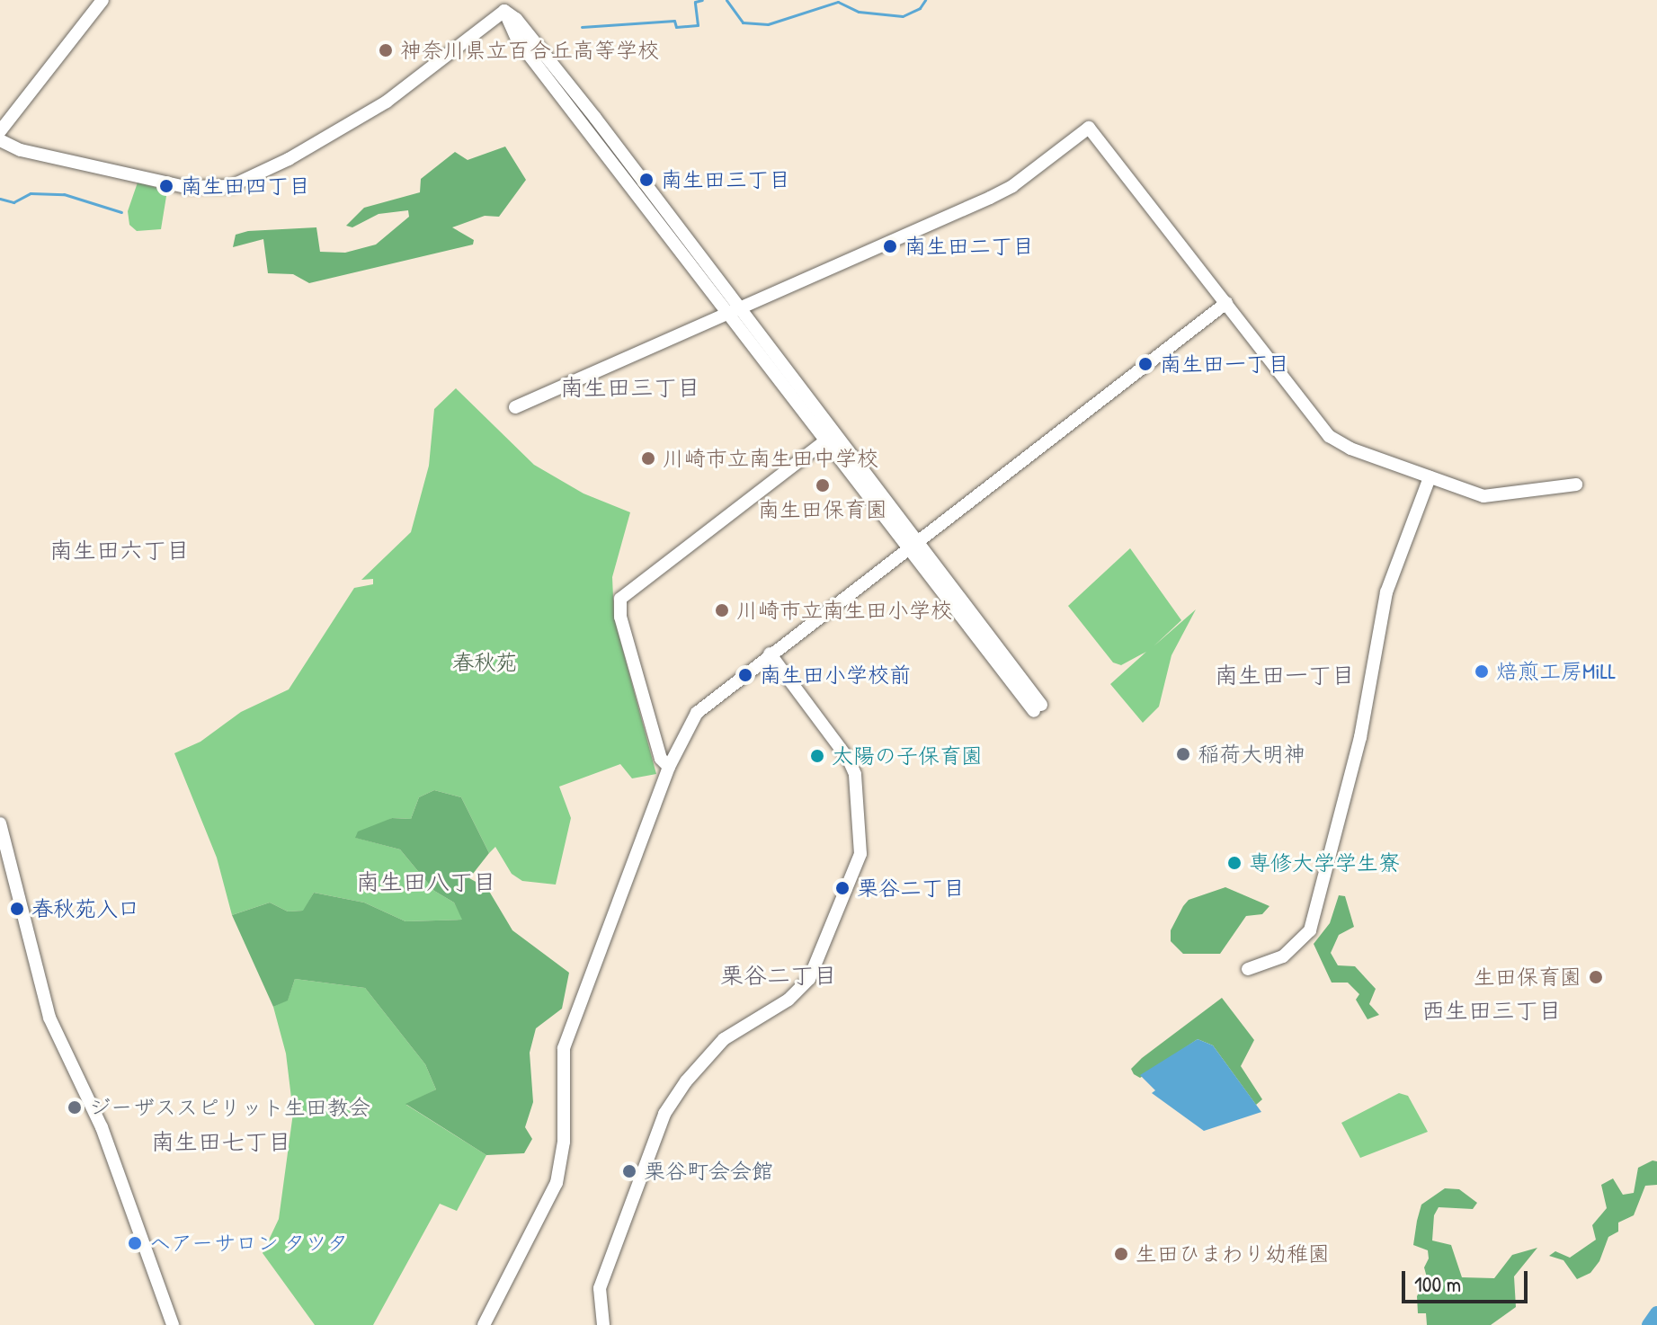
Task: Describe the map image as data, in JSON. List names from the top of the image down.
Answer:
{
  "districts": [
    "南生田三丁目",
    "南生田六丁目",
    "南生田一丁目",
    "南生田八丁目",
    "栗谷二丁目",
    "西生田三丁目",
    "南生田七丁目"
  ],
  "parks": ["春秋苑"],
  "places": [
    "神奈川県立百合丘高等学校",
    "南生田三丁目",
    "南生田四丁目",
    "南生田二丁目",
    "南生田一丁目",
    "川崎市立南生田中学校",
    "南生田保育園",
    "川崎市立南生田小学校",
    "焙煎工房MiLL",
    "南生田小学校前",
    "稲荷大明神",
    "太陽の子保育園",
    "専修大学学生寮",
    "栗谷二丁目",
    "春秋苑入口",
    "生田保育園",
    "ジーザススピリット生田教会",
    "栗谷町会会館",
    "ヘアーサロン タツタ",
    "生田ひまわり幼稚園"
  ],
  "scale_bar": "100 m"
}
